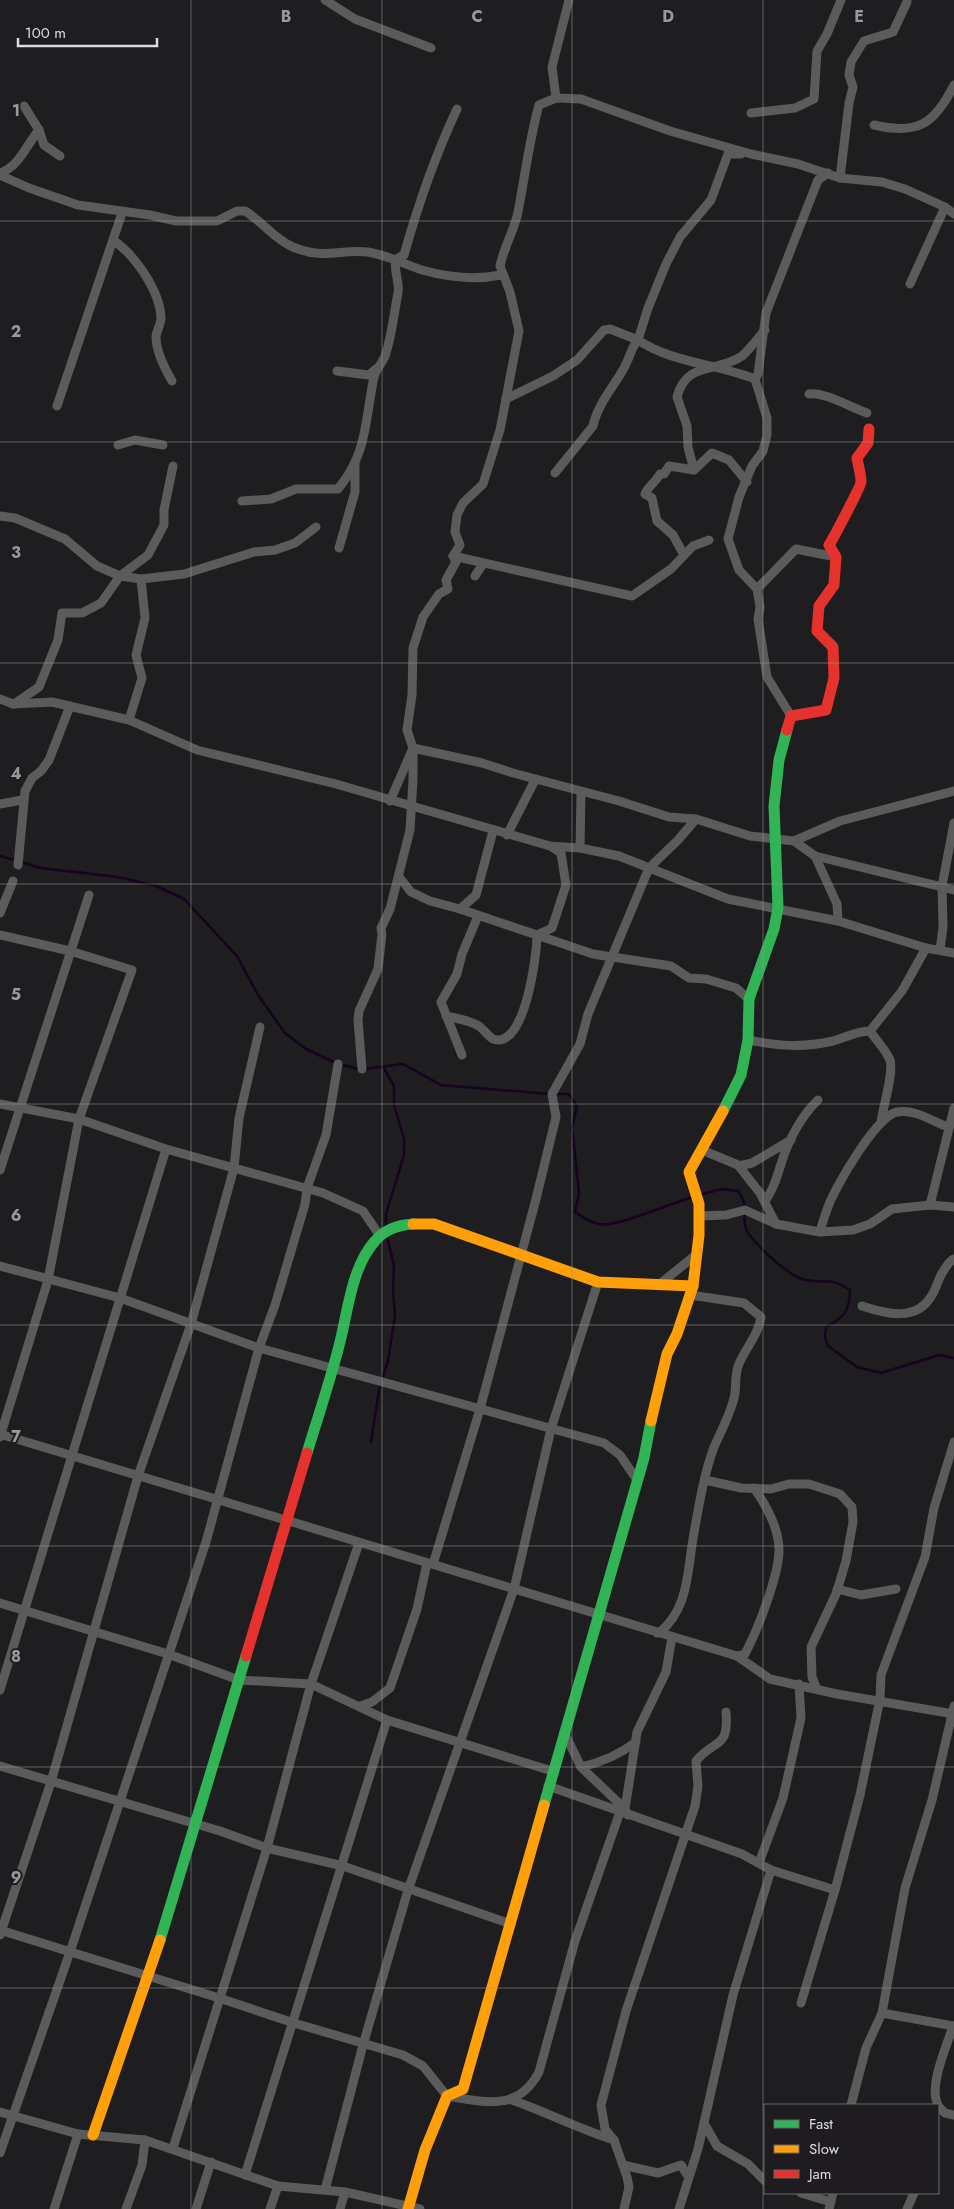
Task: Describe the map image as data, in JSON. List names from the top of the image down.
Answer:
{
  "legend": ["Fast", "Slow", "Jam"],
  "scale_bar": "100 m",
  "grid": {
    "columns": [
      "B",
      "C",
      "D",
      "E"
    ],
    "rows": [
      "1",
      "2",
      "3",
      "4",
      "5",
      "6",
      "7",
      "8",
      "9"
    ]
  }
}
